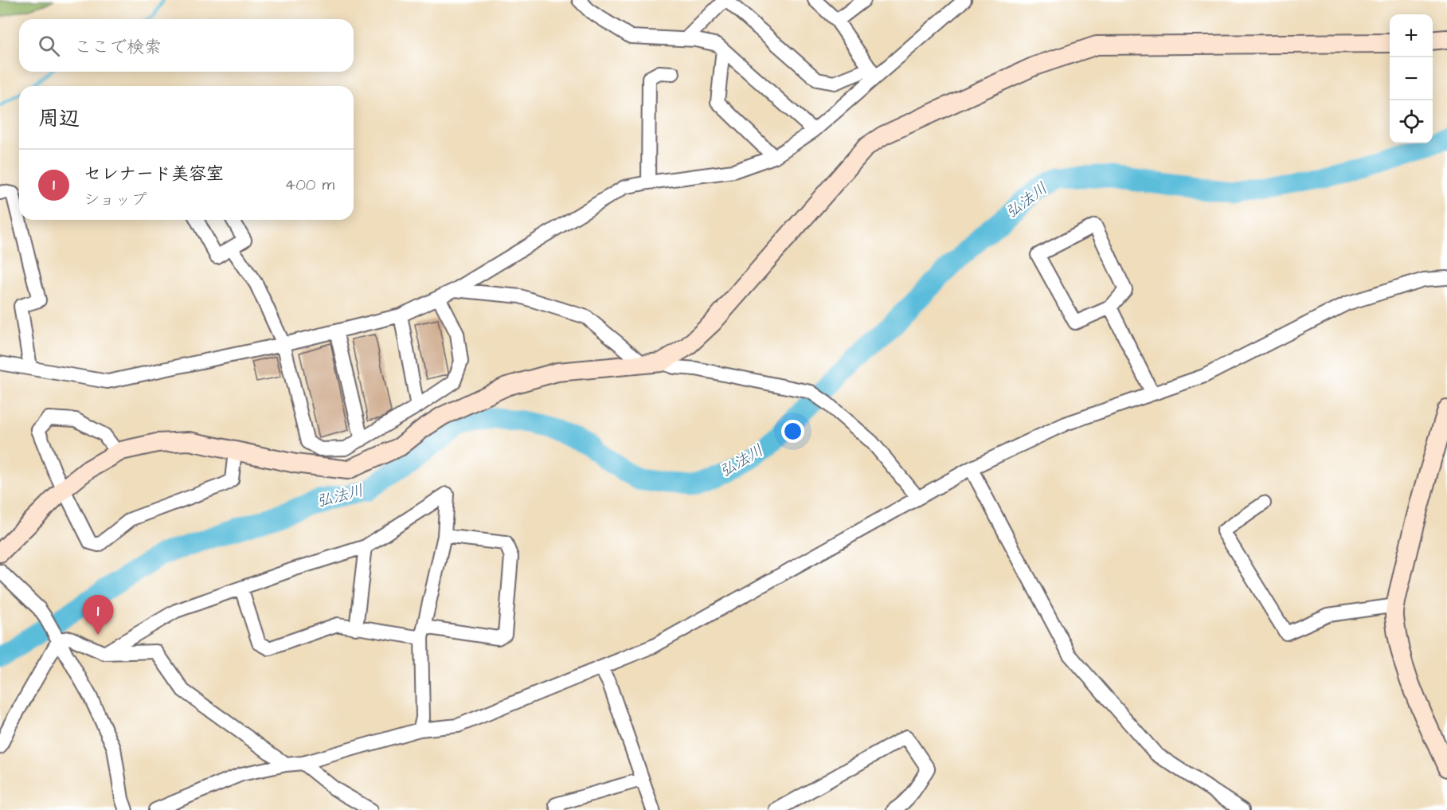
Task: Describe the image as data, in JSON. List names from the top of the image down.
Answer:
{
  "water": ["弘法川"],
  "page": {
    "map_buttons": ["+", "−"],
    "search": "ここで検索",
    "heading": "周辺",
    "list": [
      {
        "mark": "1",
        "name": "セレナード美容室",
        "note": "ショップ",
        "value": "400 m"
      }
    ],
    "pins": "1"
  }
}
